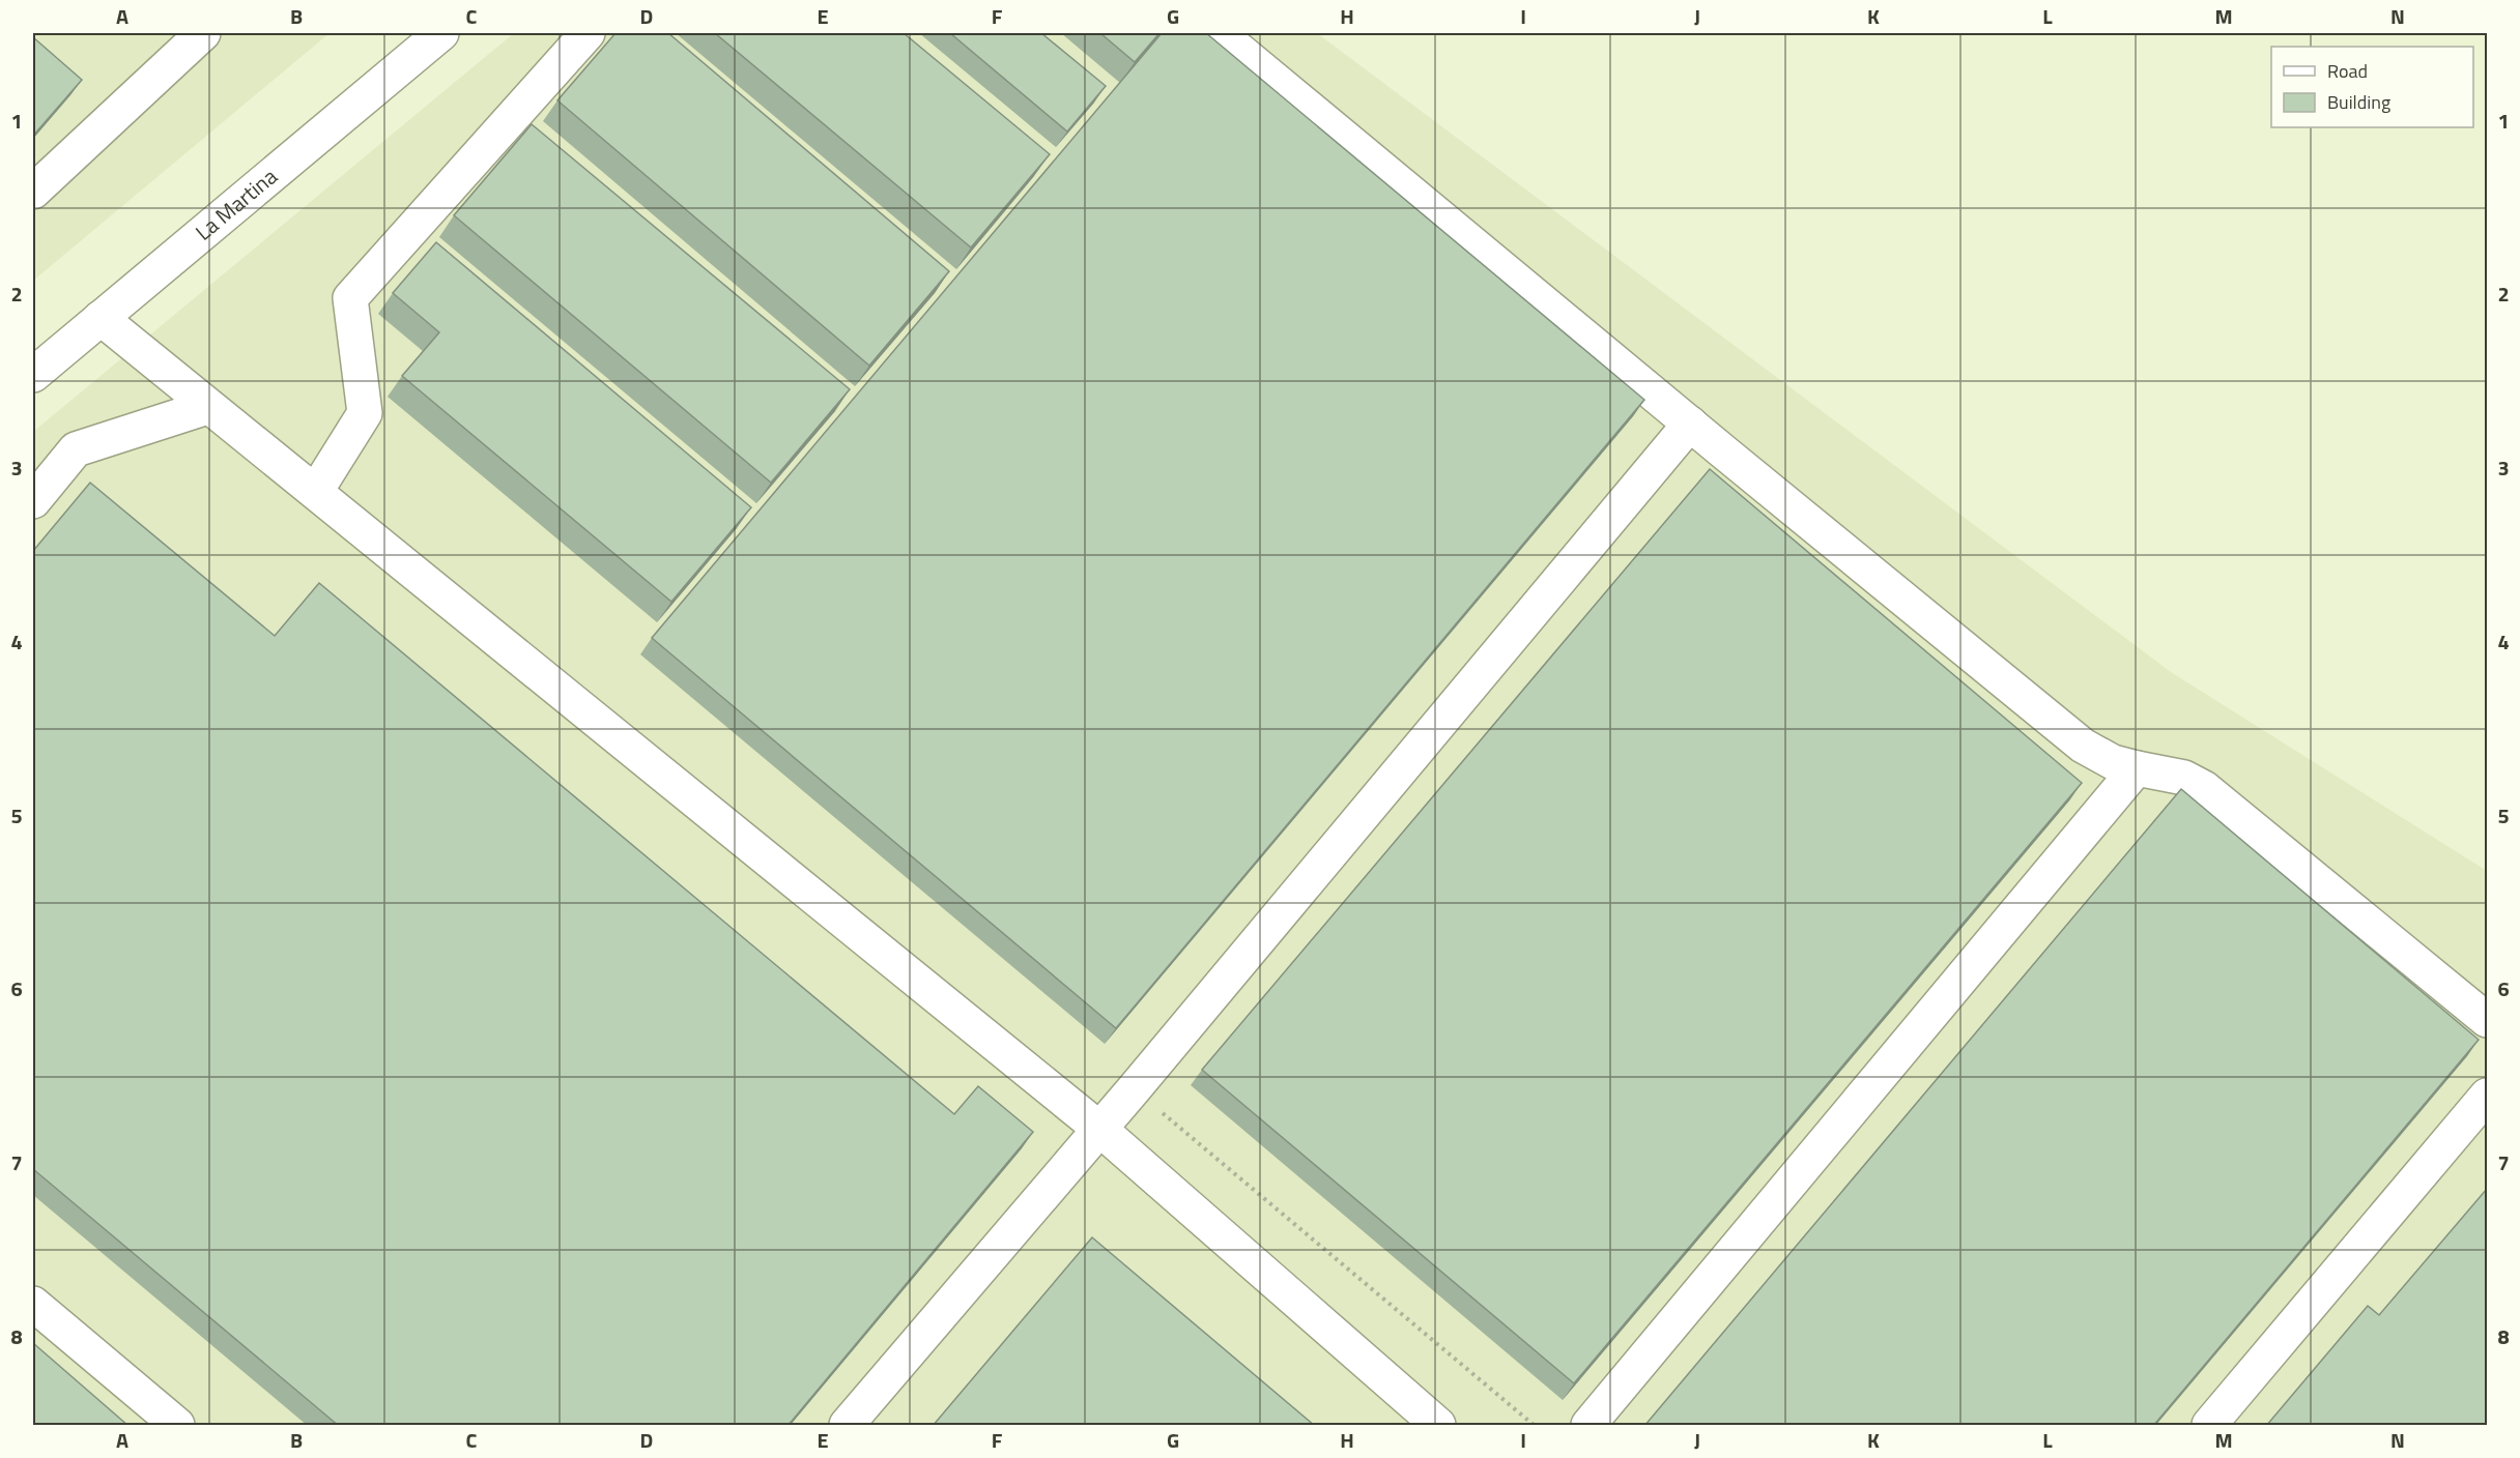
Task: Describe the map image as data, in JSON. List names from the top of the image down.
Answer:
{
  "streets": {
    "street": ["La Martina"]
  },
  "legend": ["Road", "Building"],
  "grid": {
    "columns": [
      "A",
      "B",
      "C",
      "D",
      "E",
      "F",
      "G",
      "H",
      "I",
      "J",
      "K",
      "L",
      "M",
      "N"
    ],
    "rows": [
      "1",
      "2",
      "3",
      "4",
      "5",
      "6",
      "7",
      "8"
    ]
  }
}
